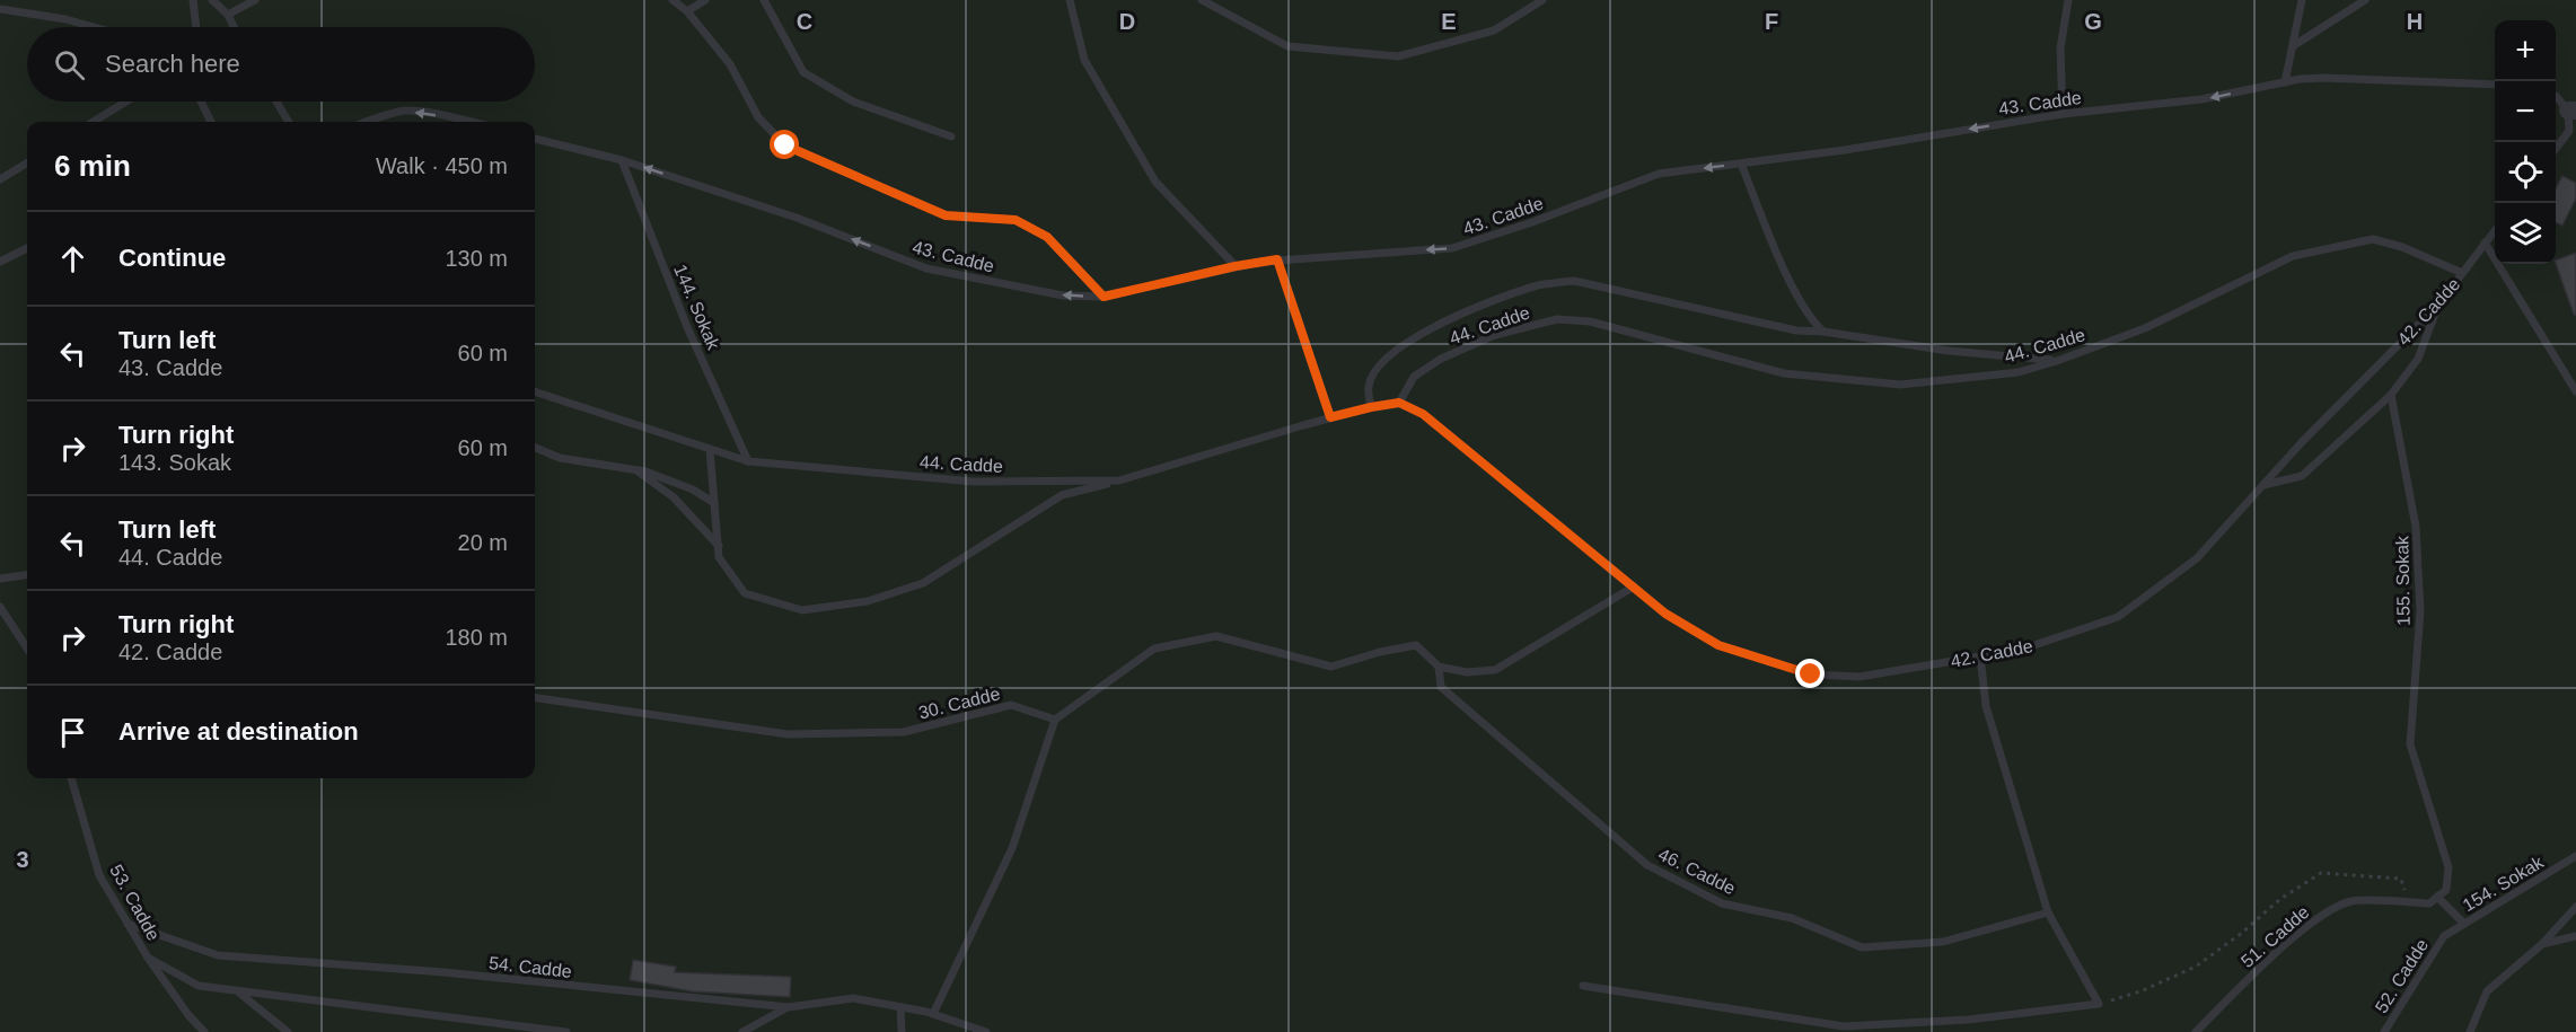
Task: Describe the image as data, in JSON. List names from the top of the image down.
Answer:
{
  "streets": {
    "lane": [
      "43. Cadde",
      "144. Sokak",
      "42. Cadde",
      "44. Cadde",
      "155. Sokak",
      "30. Cadde",
      "46. Cadde",
      "154. Sokak",
      "53. Cadde",
      "51. Cadde",
      "54. Cadde",
      "52. Cadde"
    ]
  },
  "crossings": [
    ["43. Cadde", "144. Sokak"],
    ["144. Sokak", "44. Cadde"],
    ["42. Cadde", "44. Cadde"],
    ["155. Sokak", "51. Cadde"],
    ["154. Sokak", "52. Cadde"],
    ["53. Cadde", "54. Cadde"]
  ],
  "one_way": ["43. Cadde"],
  "page": {
    "map_buttons": ["+", "−"],
    "search": "Search here",
    "heading": ["6 min", "Walk · 450 m"],
    "list": [
      ["Continue", "130 m"],
      ["Turn left", "43. Cadde", "60 m"],
      ["Turn right", "143. Sokak", "60 m"],
      ["Turn left", "44. Cadde", "20 m"],
      ["Turn right", "42. Cadde", "180 m"],
      "Arrive at destination"
    ]
  },
  "grid": {
    "columns": [
      "C",
      "D",
      "E",
      "F",
      "G",
      "H"
    ],
    "rows": ["3"]
  }
}
